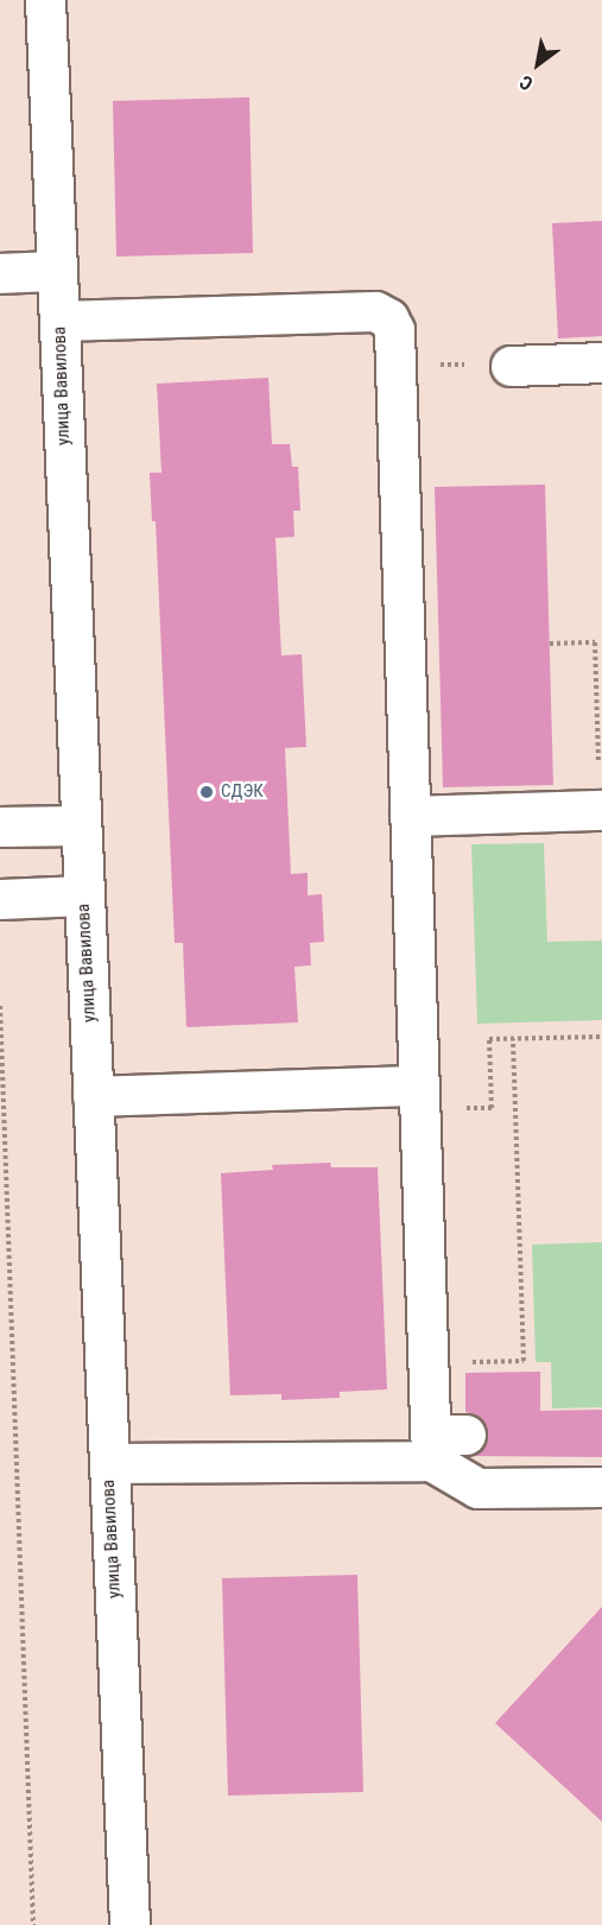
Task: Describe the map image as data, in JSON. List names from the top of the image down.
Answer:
{
  "streets": {
    "street": ["улица Вавилова"]
  },
  "places": ["СДЭК"],
  "north": "bottom left"
}
